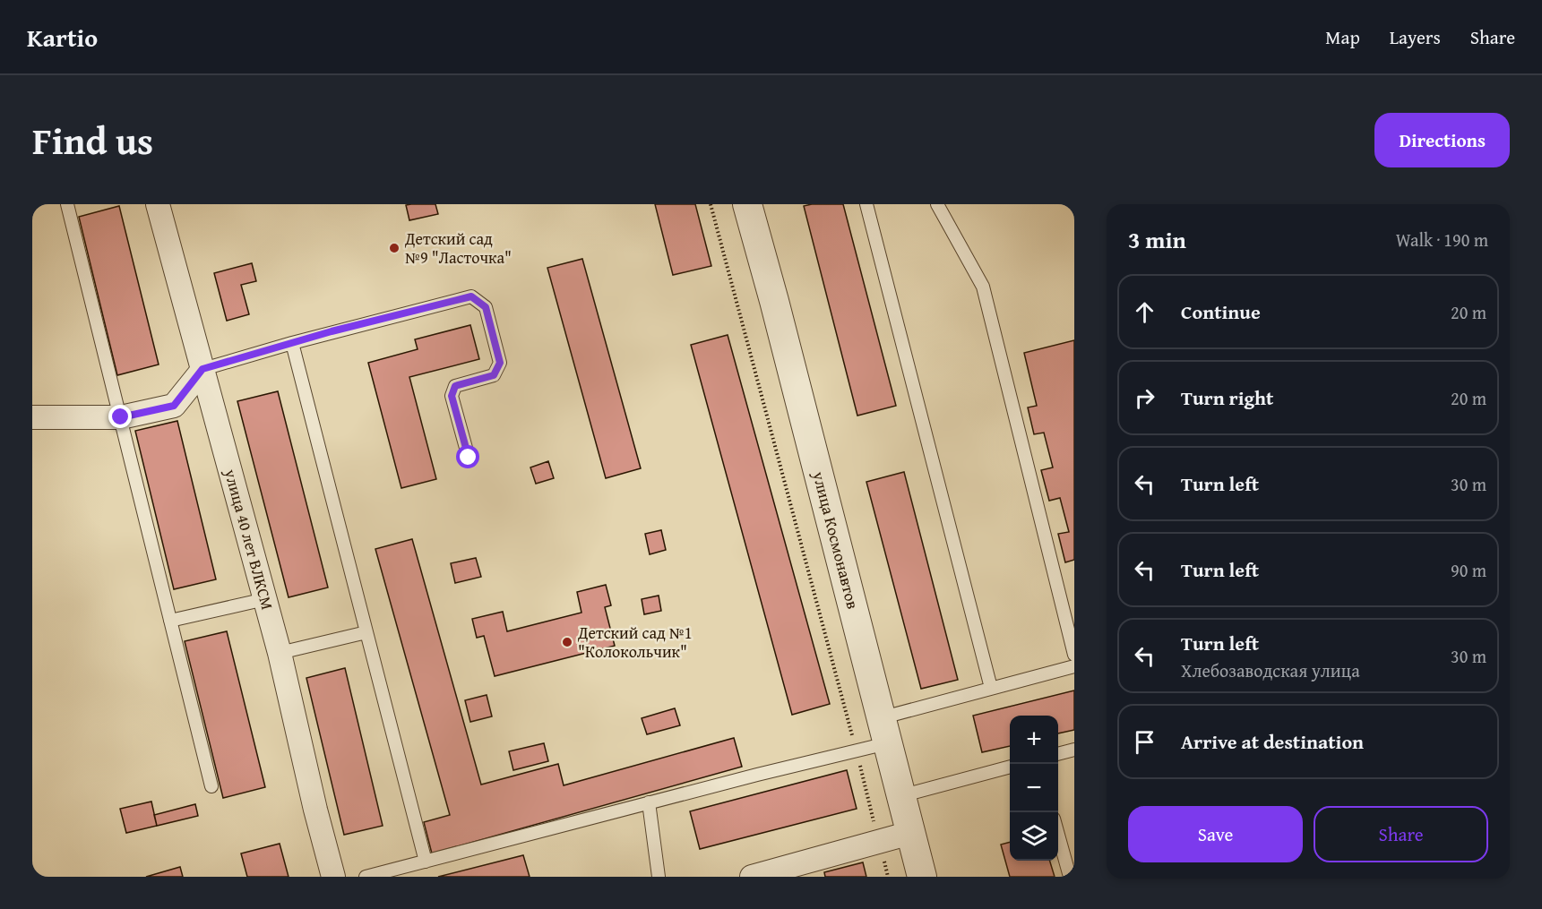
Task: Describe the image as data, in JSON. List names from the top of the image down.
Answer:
{
  "streets": {
    "street": ["улица 40 лет ВЛКСМ", "улица Космонавтов"]
  },
  "places": ["Детский сад №9 \"Ласточка\"", "Детский сад №1 \"Колокольчик\""],
  "page": {
    "header": "Kartio",
    "nav": ["Map", "Layers", "Share"],
    "title": "Find us",
    "buttons": [
      "Directions",
      ["Save", "Share"]
    ],
    "heading": ["3 min", "Walk · 190 m"],
    "list": [
      ["Continue", "20 m"],
      ["Turn right", "20 m"],
      ["Turn left", "30 m"],
      ["Turn left", "90 m"],
      ["Turn left", "Хлебозаводская улица", "30 m"],
      "Arrive at destination"
    ],
    "map_buttons": ["+", "−"]
  }
}
